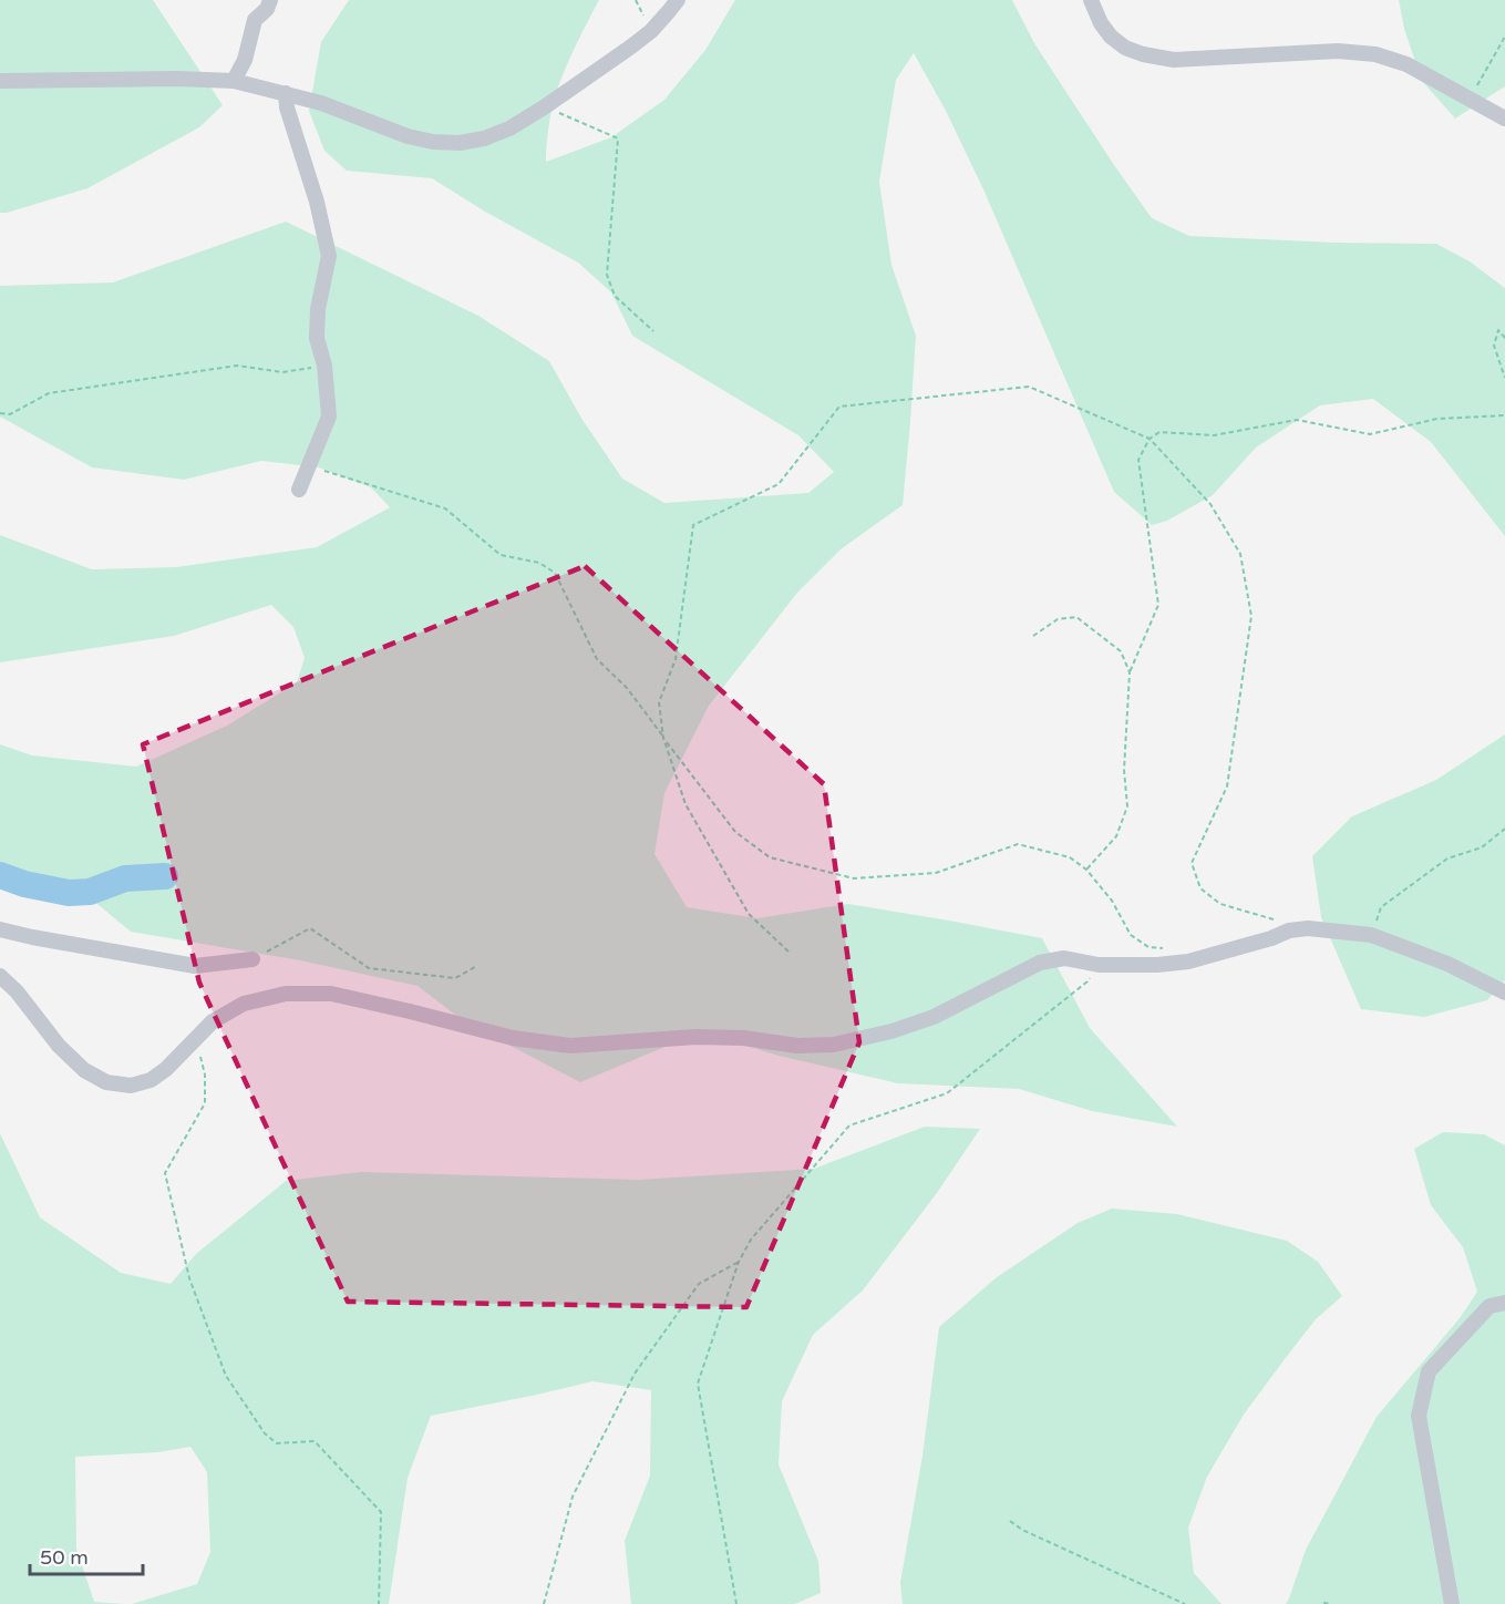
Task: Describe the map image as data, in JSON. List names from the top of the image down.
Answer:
{
  "scale_bar": "50 m"
}
